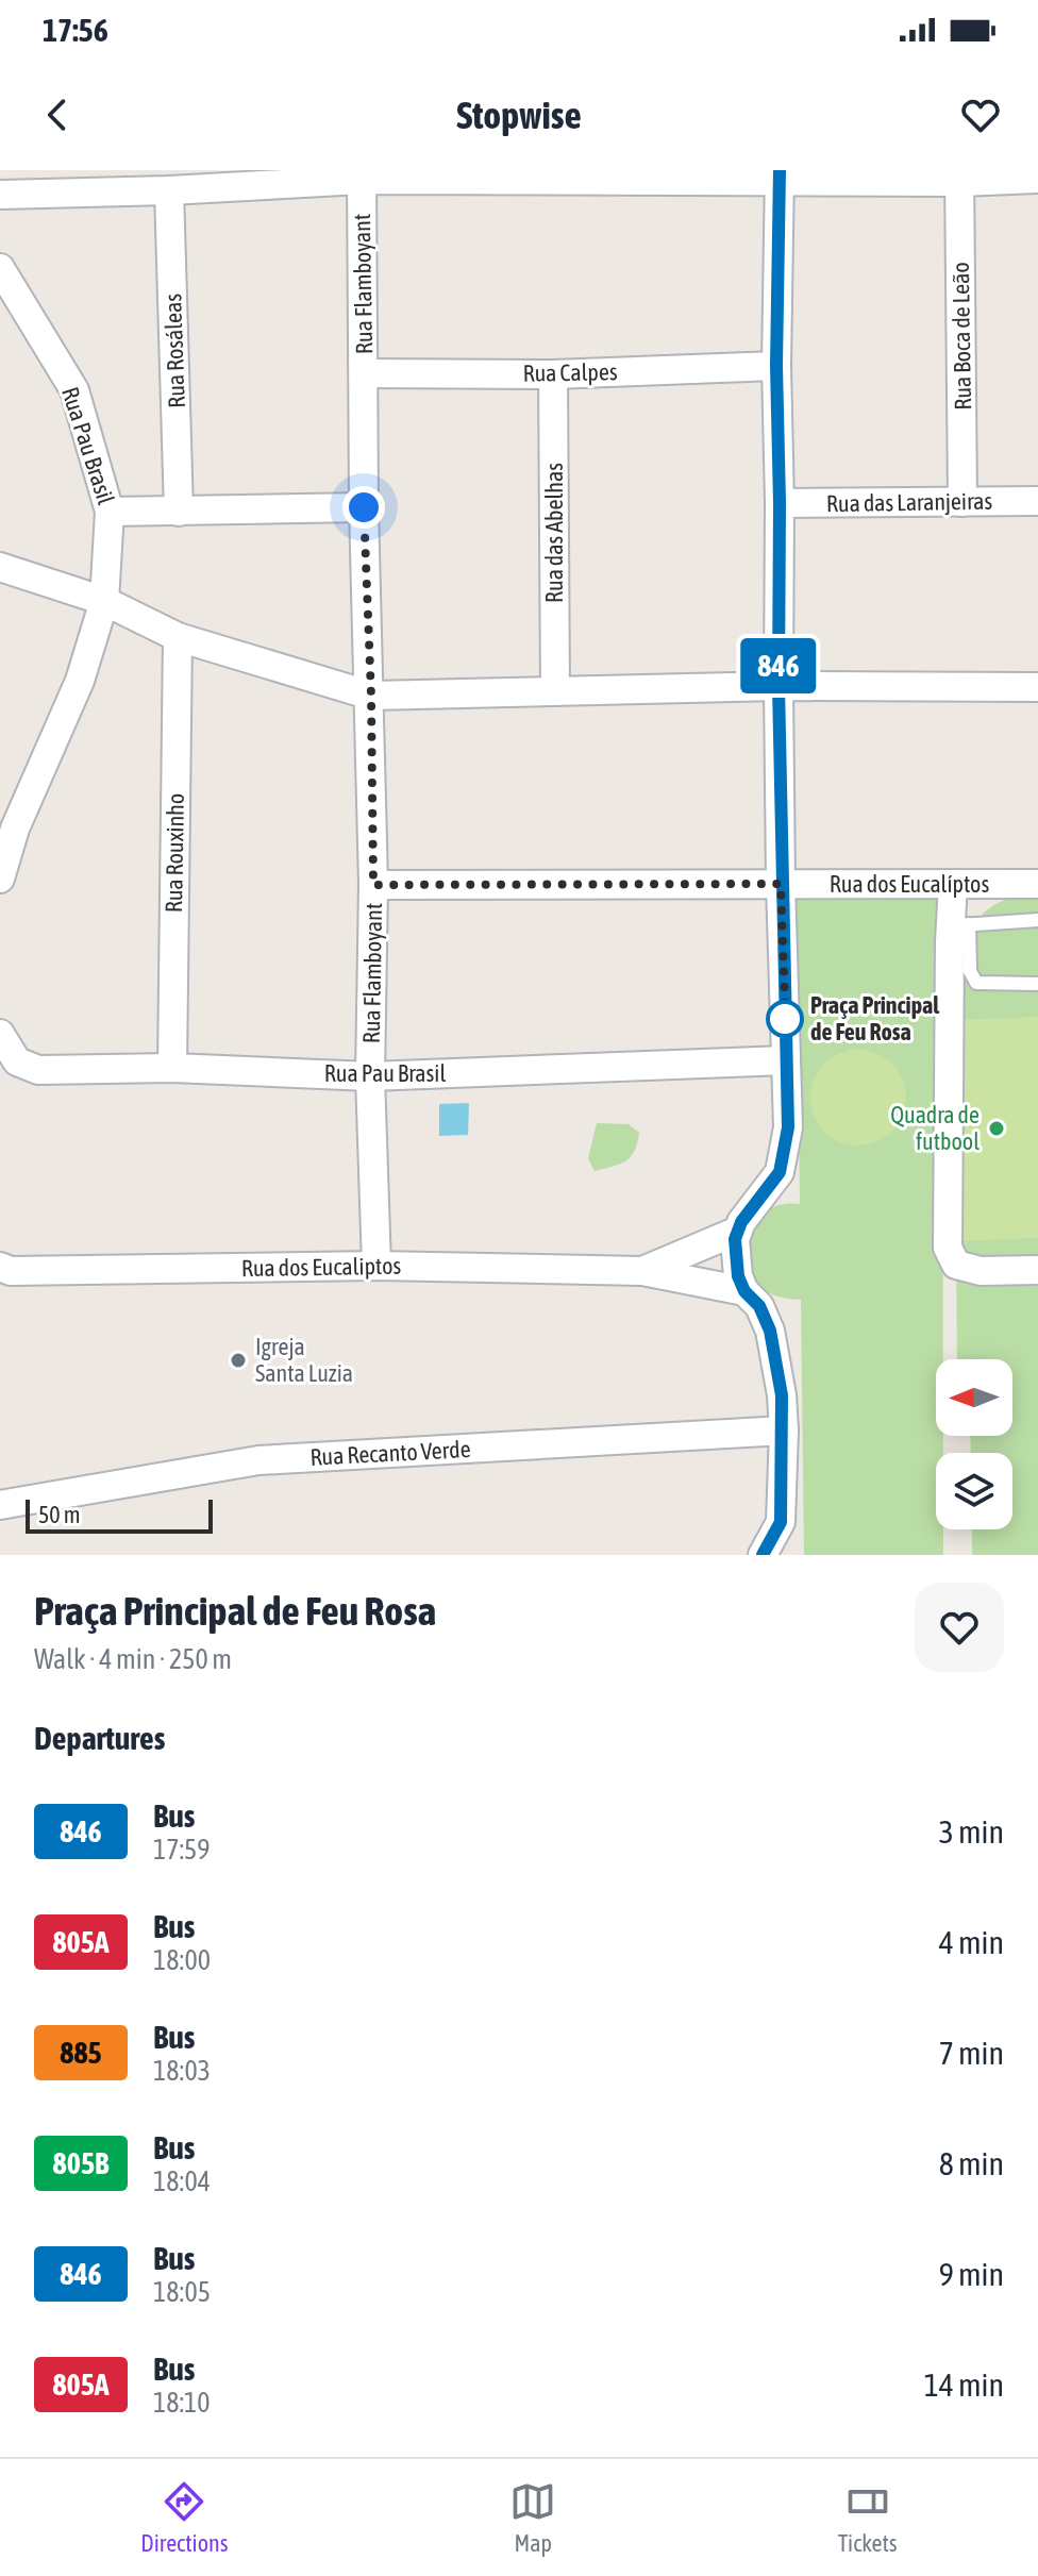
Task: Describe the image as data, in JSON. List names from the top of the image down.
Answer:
{
  "streets": {
    "street": [
      "Rua Flamboyant",
      "Rua Boca de Leão",
      "Rua Rosáleas",
      "Rua Calpes",
      "Rua Pau Brasil",
      "Rua das Laranjeiras",
      "Rua das Abelhas",
      "Rua Rouxinho",
      "Rua dos Eucalíptos",
      "Rua dos Eucaliptos",
      "Rua Recanto Verde"
    ]
  },
  "crossings": [
    ["Rua Flamboyant", "Rua Calpes"],
    ["Rua Flamboyant", "Rua Pau Brasil"],
    ["Rua Flamboyant", "Rua dos Eucalíptos"],
    ["Rua Flamboyant", "Rua dos Eucaliptos"],
    ["Rua Boca de Leão", "Rua das Laranjeiras"],
    ["Rua Calpes", "Rua das Abelhas"],
    ["Rua Pau Brasil", "Rua Rouxinho"]
  ],
  "places": ["Praça Principal de Feu Rosa", "Quadra de futbool", "Igreja Santa Luzia"],
  "lines": ["bus line 846"],
  "scale_bar": "50 m",
  "north": "left",
  "page": {
    "status": "17:56",
    "header": "Stopwise",
    "on_map": "846",
    "scale": "50 m",
    "heading": [
      ["Praça Principal de Feu Rosa", "Walk · 4 min · 250 m"],
      "Departures"
    ],
    "list": [
      {
        "mark": "846",
        "name": "Bus",
        "note": "17:59",
        "value": "3 min"
      },
      {
        "mark": "805A",
        "name": "Bus",
        "note": "18:00",
        "value": "4 min"
      },
      {
        "mark": "885",
        "name": "Bus",
        "note": "18:03",
        "value": "7 min"
      },
      {
        "mark": "805B",
        "name": "Bus",
        "note": "18:04",
        "value": "8 min"
      },
      {
        "mark": "846",
        "name": "Bus",
        "note": "18:05",
        "value": "9 min"
      },
      {
        "mark": "805A",
        "name": "Bus",
        "note": "18:10",
        "value": "14 min"
      }
    ],
    "tabs": ["Directions", "Map", "Tickets"]
  }
}
